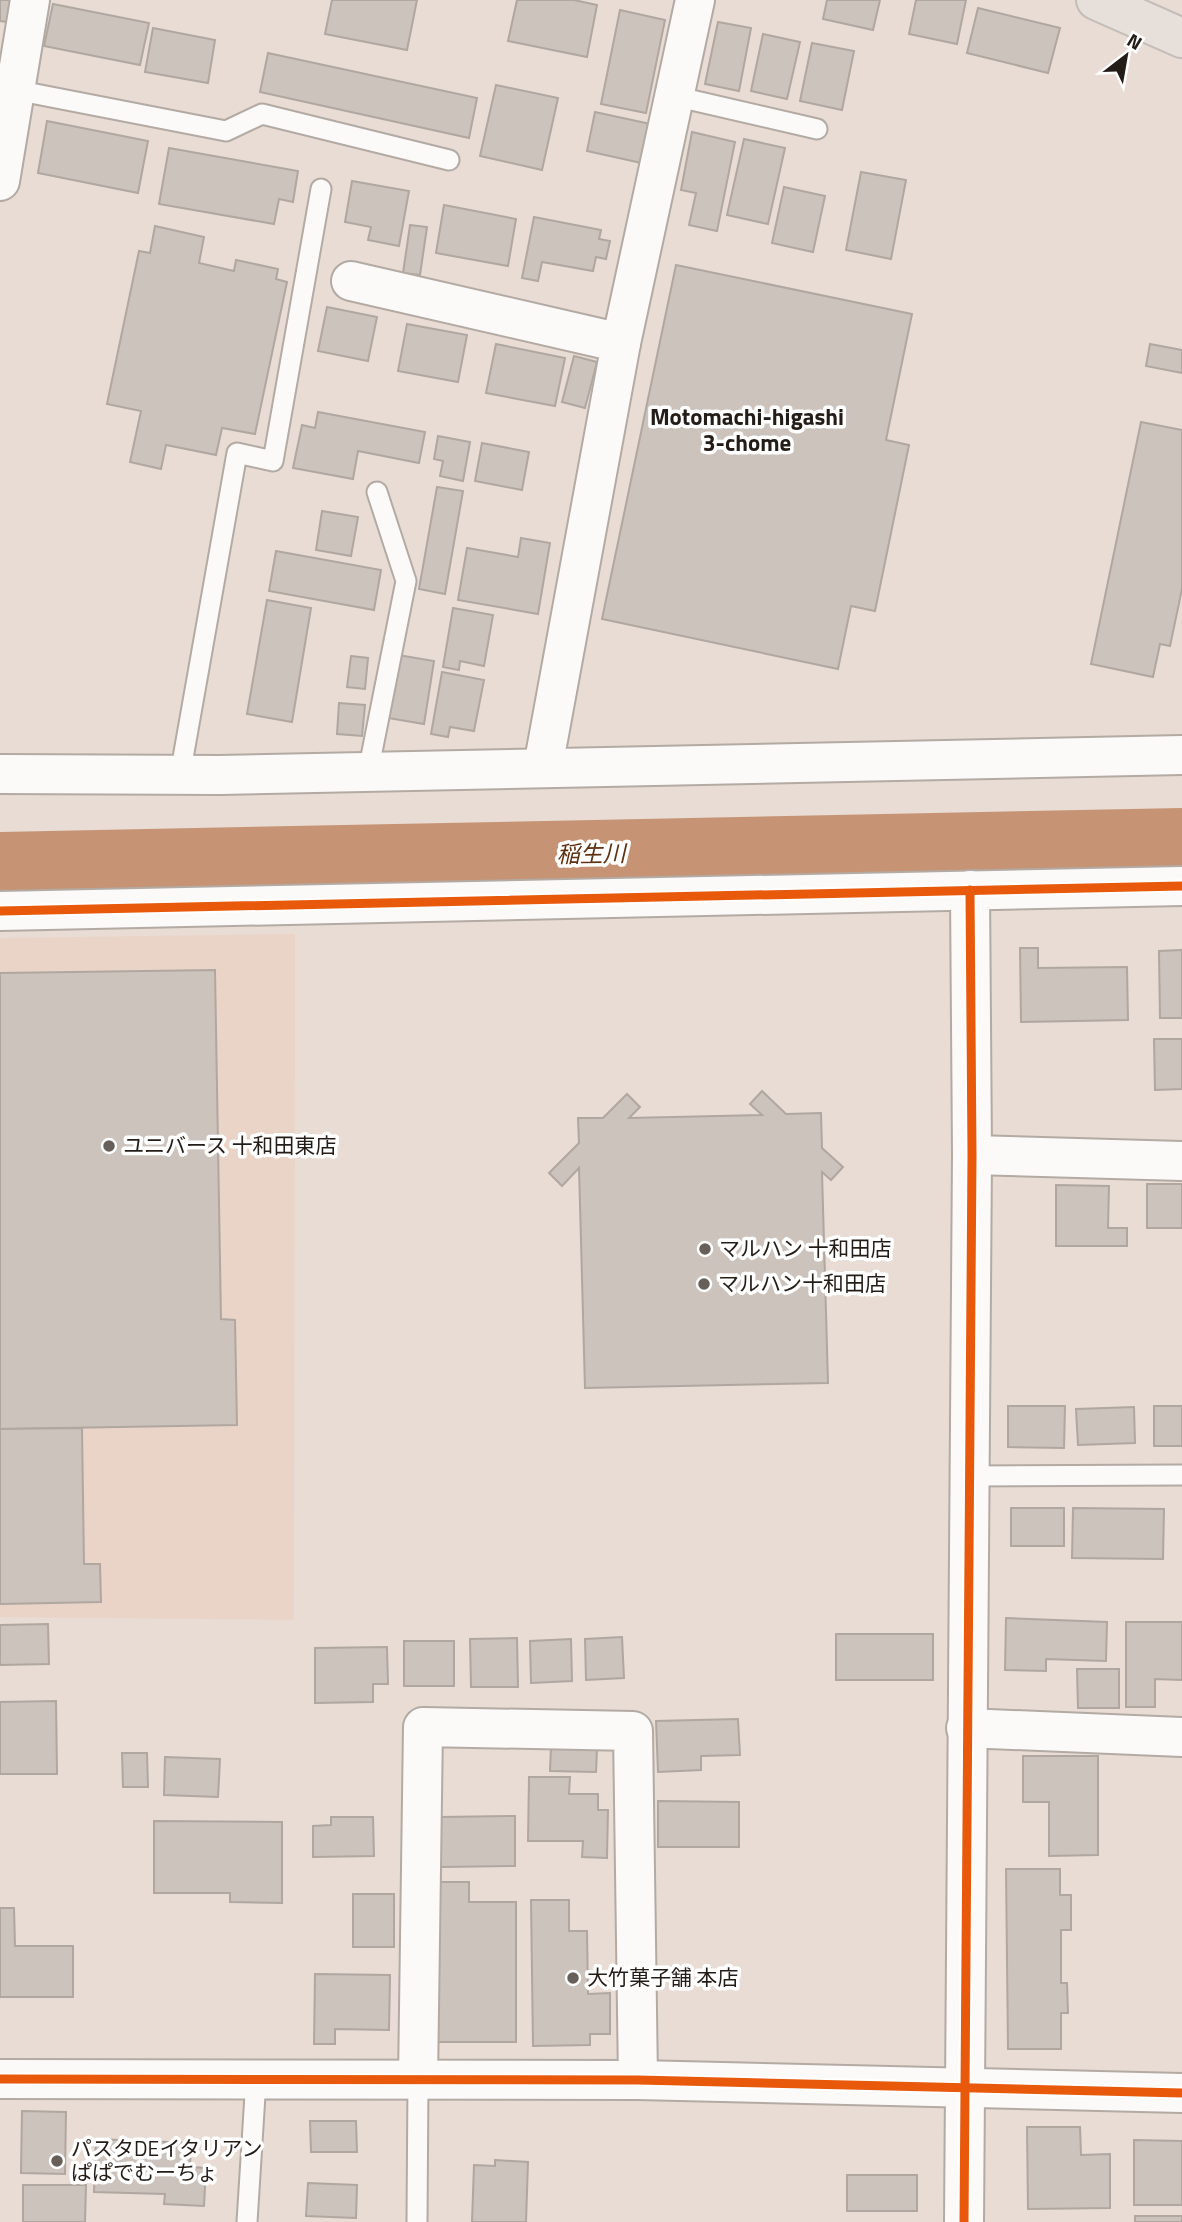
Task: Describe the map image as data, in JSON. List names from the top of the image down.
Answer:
{
  "districts": ["Motomachi-higashi 3-chome"],
  "water": ["稲生川"],
  "places": [
    "ユニバース 十和田東店",
    "マルハン 十和田店",
    "マルハン十和田店",
    "大竹菓子舗 本店",
    "パスタDEイタリアン ぱぱでむーちょ"
  ],
  "north": "top right"
}
